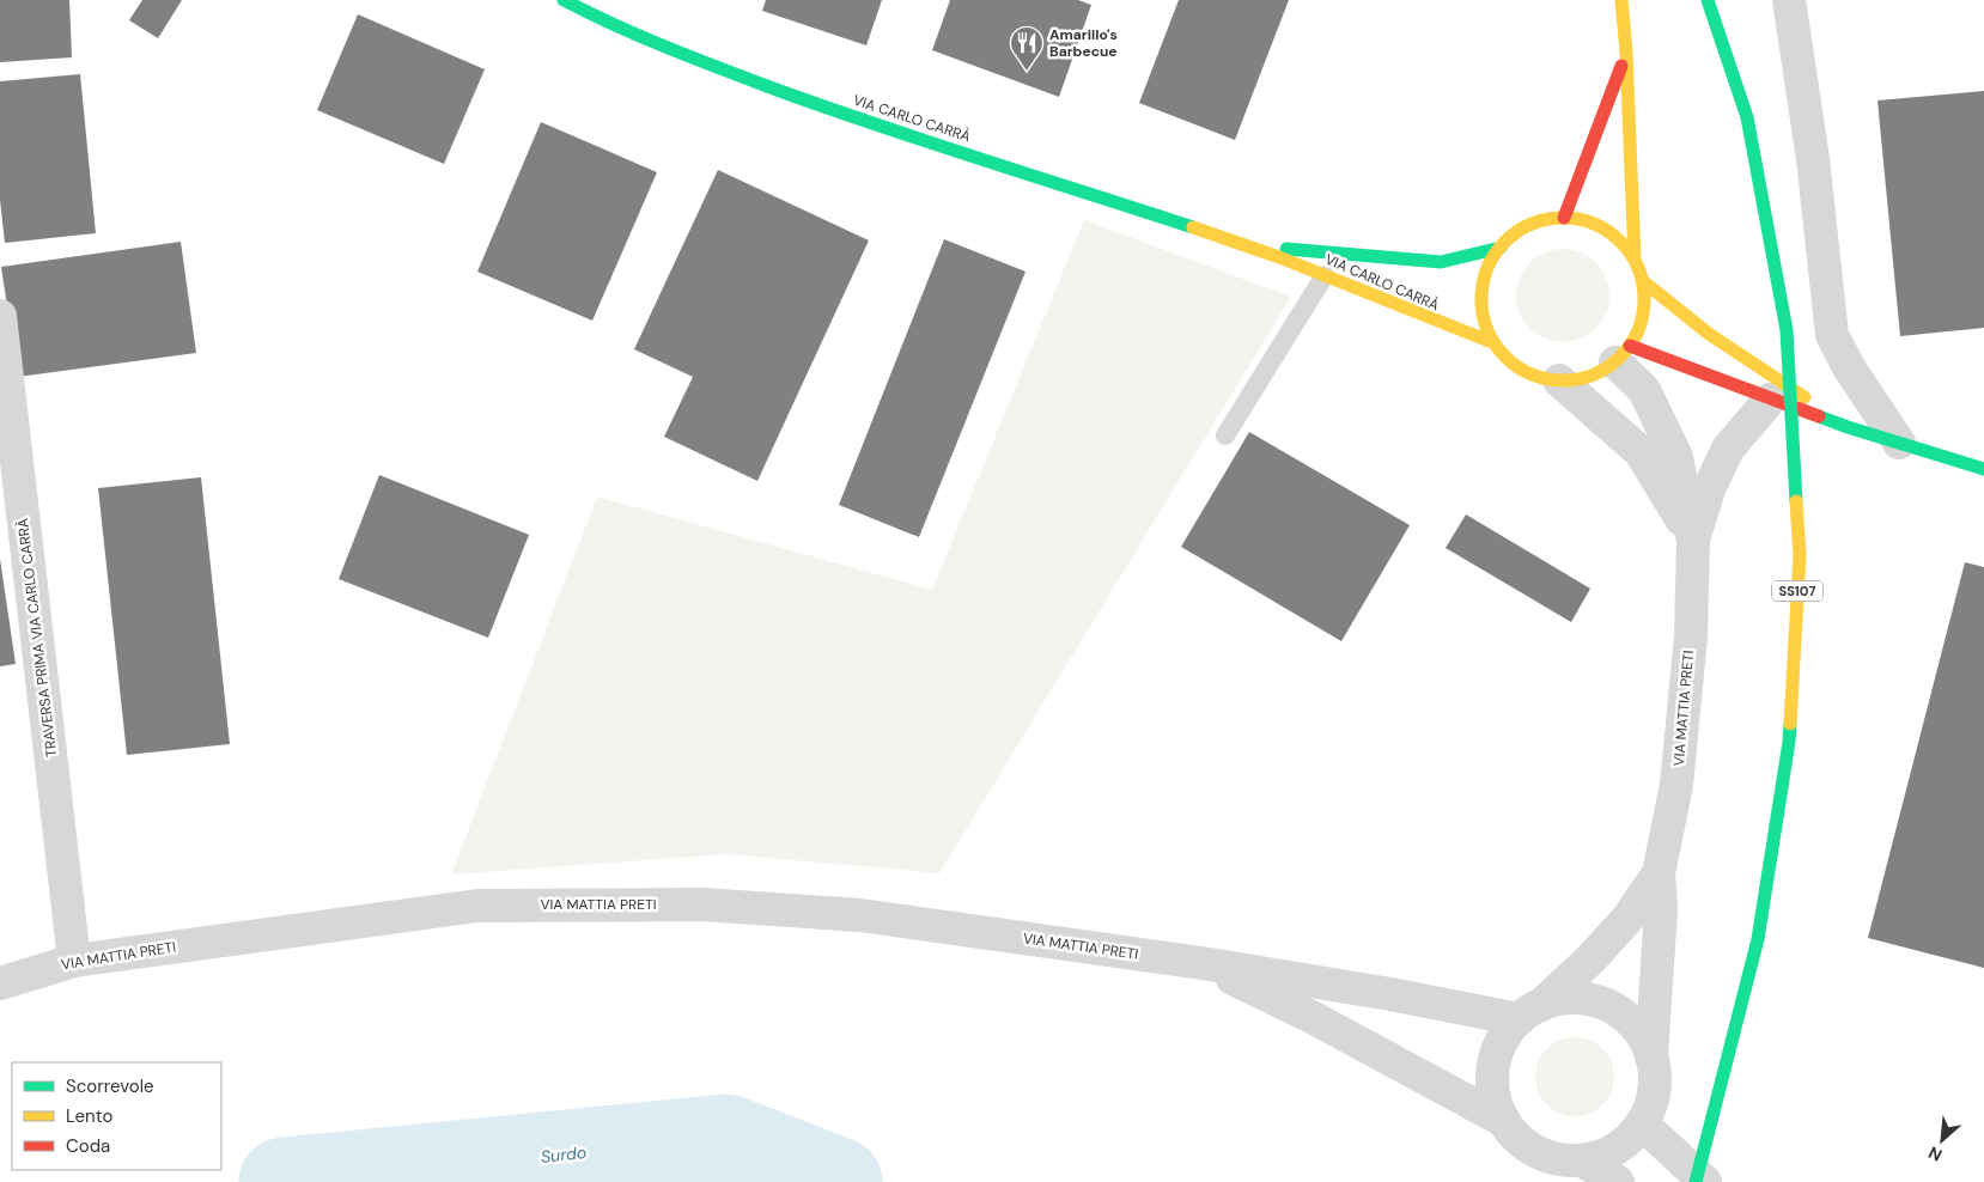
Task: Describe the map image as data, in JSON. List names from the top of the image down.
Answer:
{
  "streets": {
    "main road": ["VIA CARLO CARRÀ", "SS107"],
    "street": ["TRAVERSA PRIMA VIA CARLO CARRÀ", "VIA MATTIA PRETI"]
  },
  "crossings": [
    ["VIA CARLO CARRÀ", "VIA MATTIA PRETI"],
    ["TRAVERSA PRIMA VIA CARLO CARRÀ", "VIA MATTIA PRETI"]
  ],
  "water": ["Surdo"],
  "places": {
    "restaurant": ["Amarillo's Barbecue"]
  },
  "legend": ["Scorrevole", "Lento", "Coda"],
  "north": "bottom left"
}
